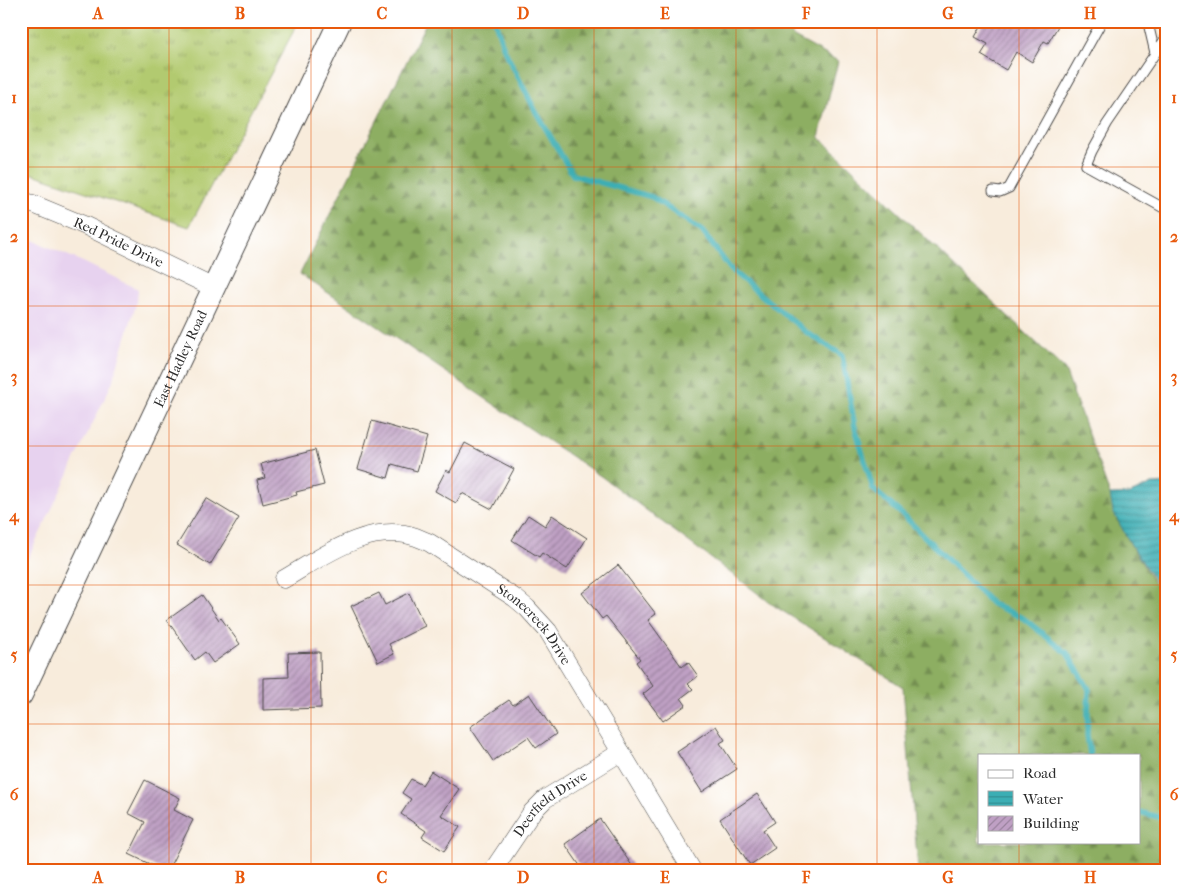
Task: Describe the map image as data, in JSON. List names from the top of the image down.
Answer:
{
  "streets": {
    "street": [
      "Red Pride Drive",
      "East Hadley Road",
      "Stonecreek Drive",
      "Deerfield Drive"
    ]
  },
  "crossings": [
    ["Red Pride Drive", "East Hadley Road"],
    ["Stonecreek Drive", "Deerfield Drive"]
  ],
  "legend": ["Road", "Water", "Building"],
  "grid": {
    "columns": [
      "A",
      "B",
      "C",
      "D",
      "E",
      "F",
      "G",
      "H"
    ],
    "rows": [
      "1",
      "2",
      "3",
      "4",
      "5",
      "6"
    ]
  }
}
